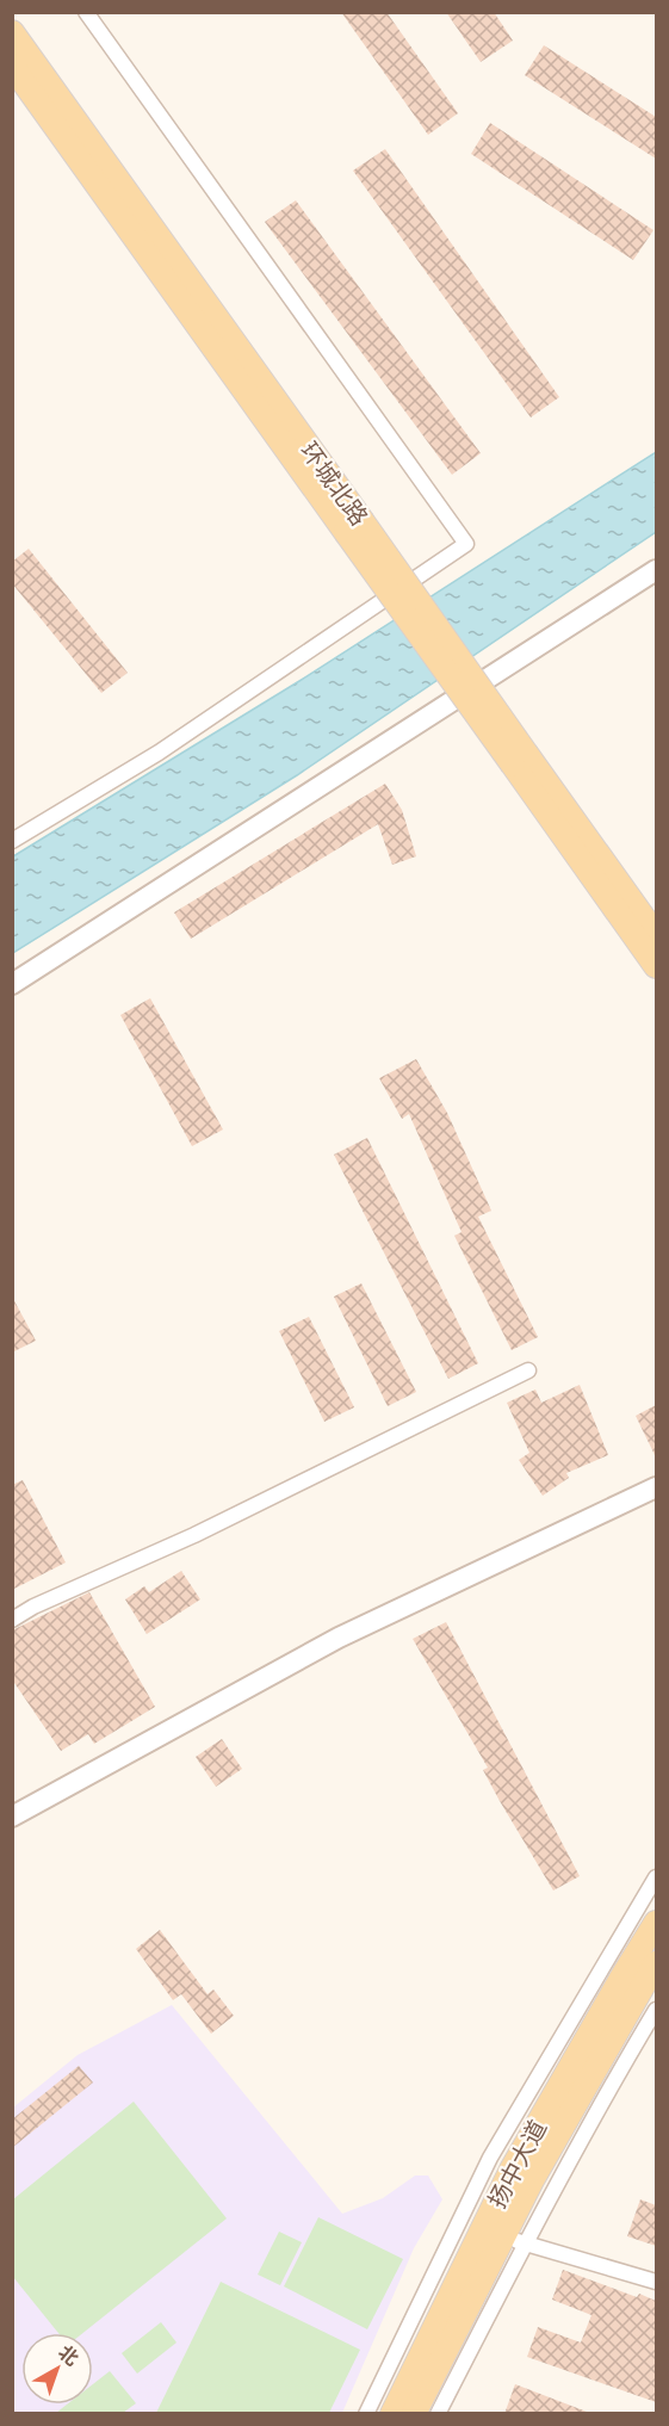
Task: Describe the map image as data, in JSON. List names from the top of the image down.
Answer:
{
  "streets": {
    "main road": ["环城北路", "扬中大道"]
  },
  "north": "top right"
}
